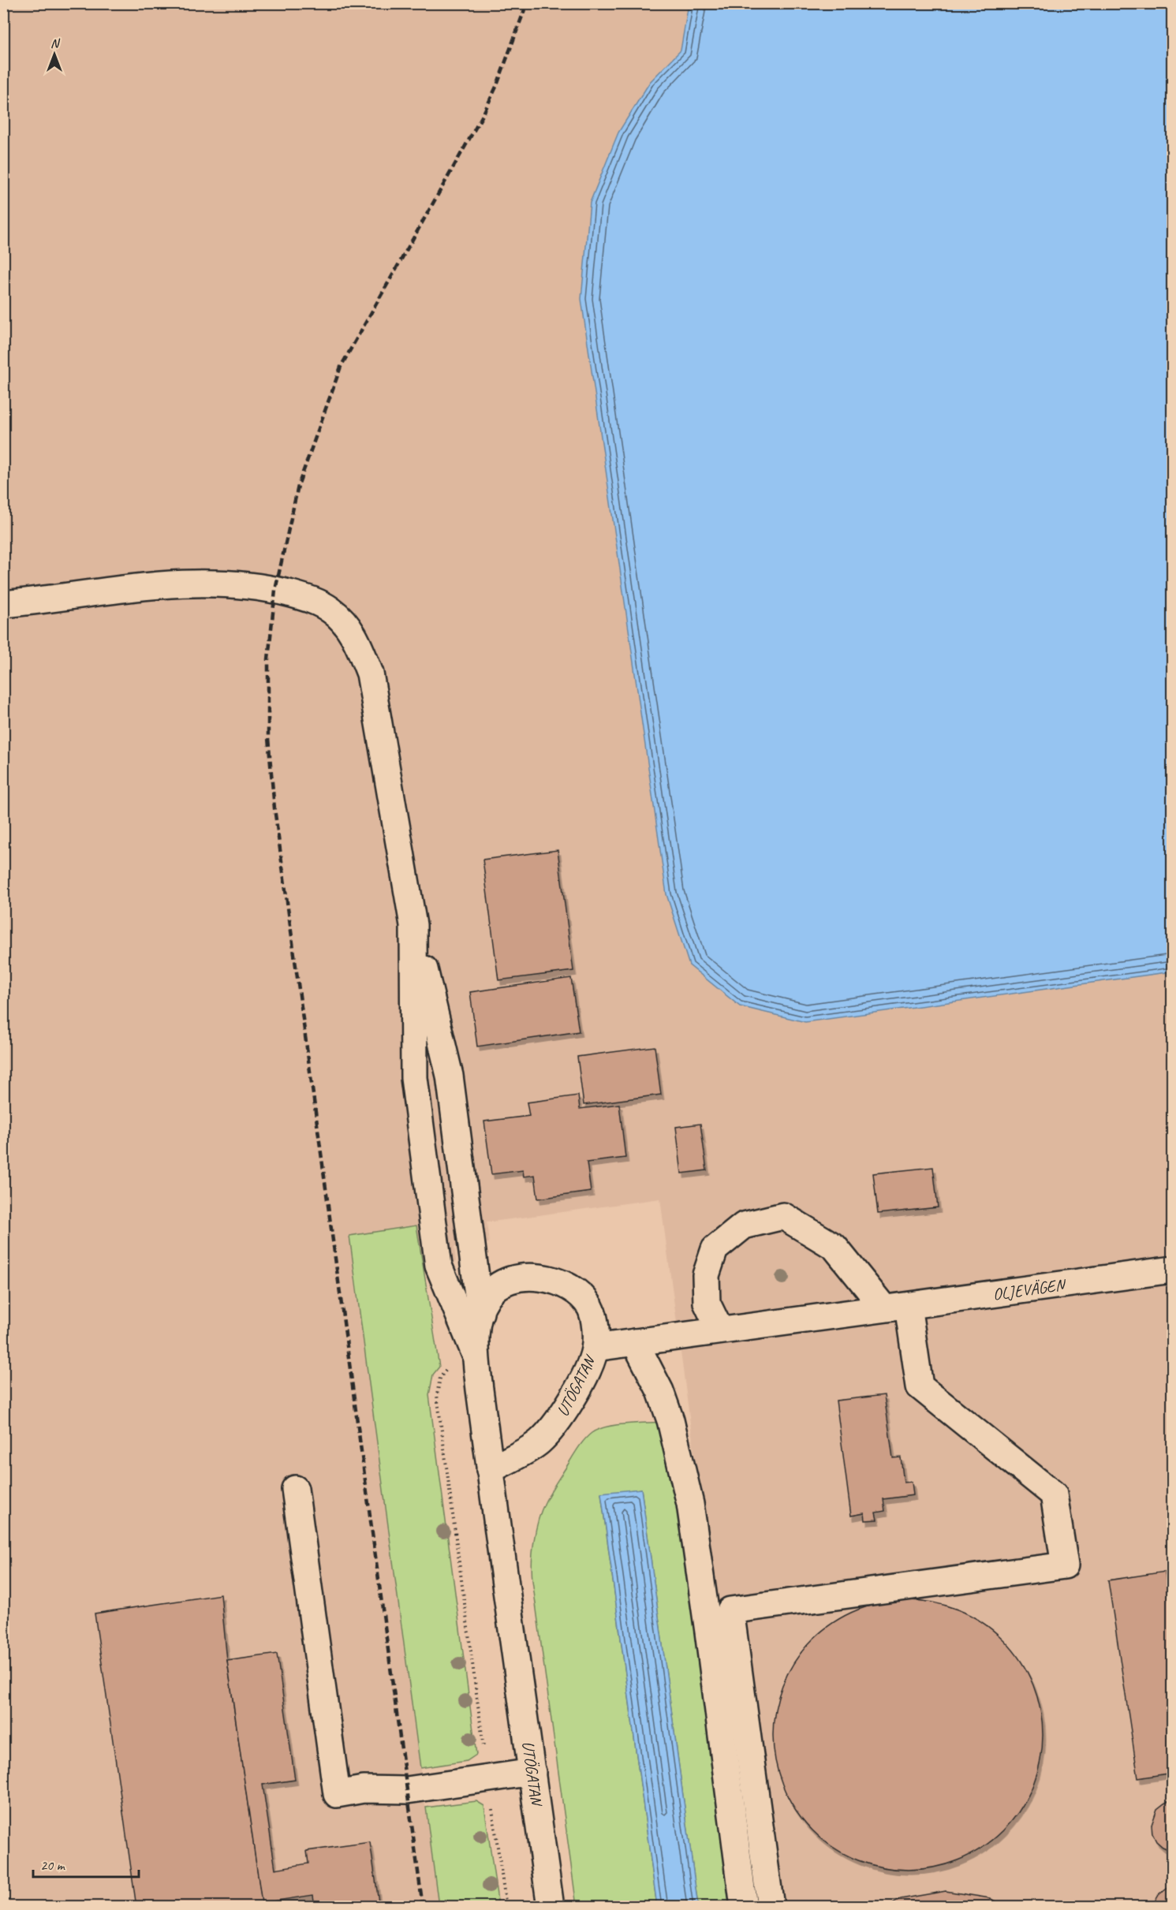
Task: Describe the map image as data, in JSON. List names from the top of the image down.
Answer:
{
  "streets": {
    "street": ["OLJEVÄGEN", "UTÖGATAN"]
  },
  "crossings": [
    ["OLJEVÄGEN", "UTÖGATAN"]
  ],
  "scale_bar": "20 m",
  "north": "top"
}
